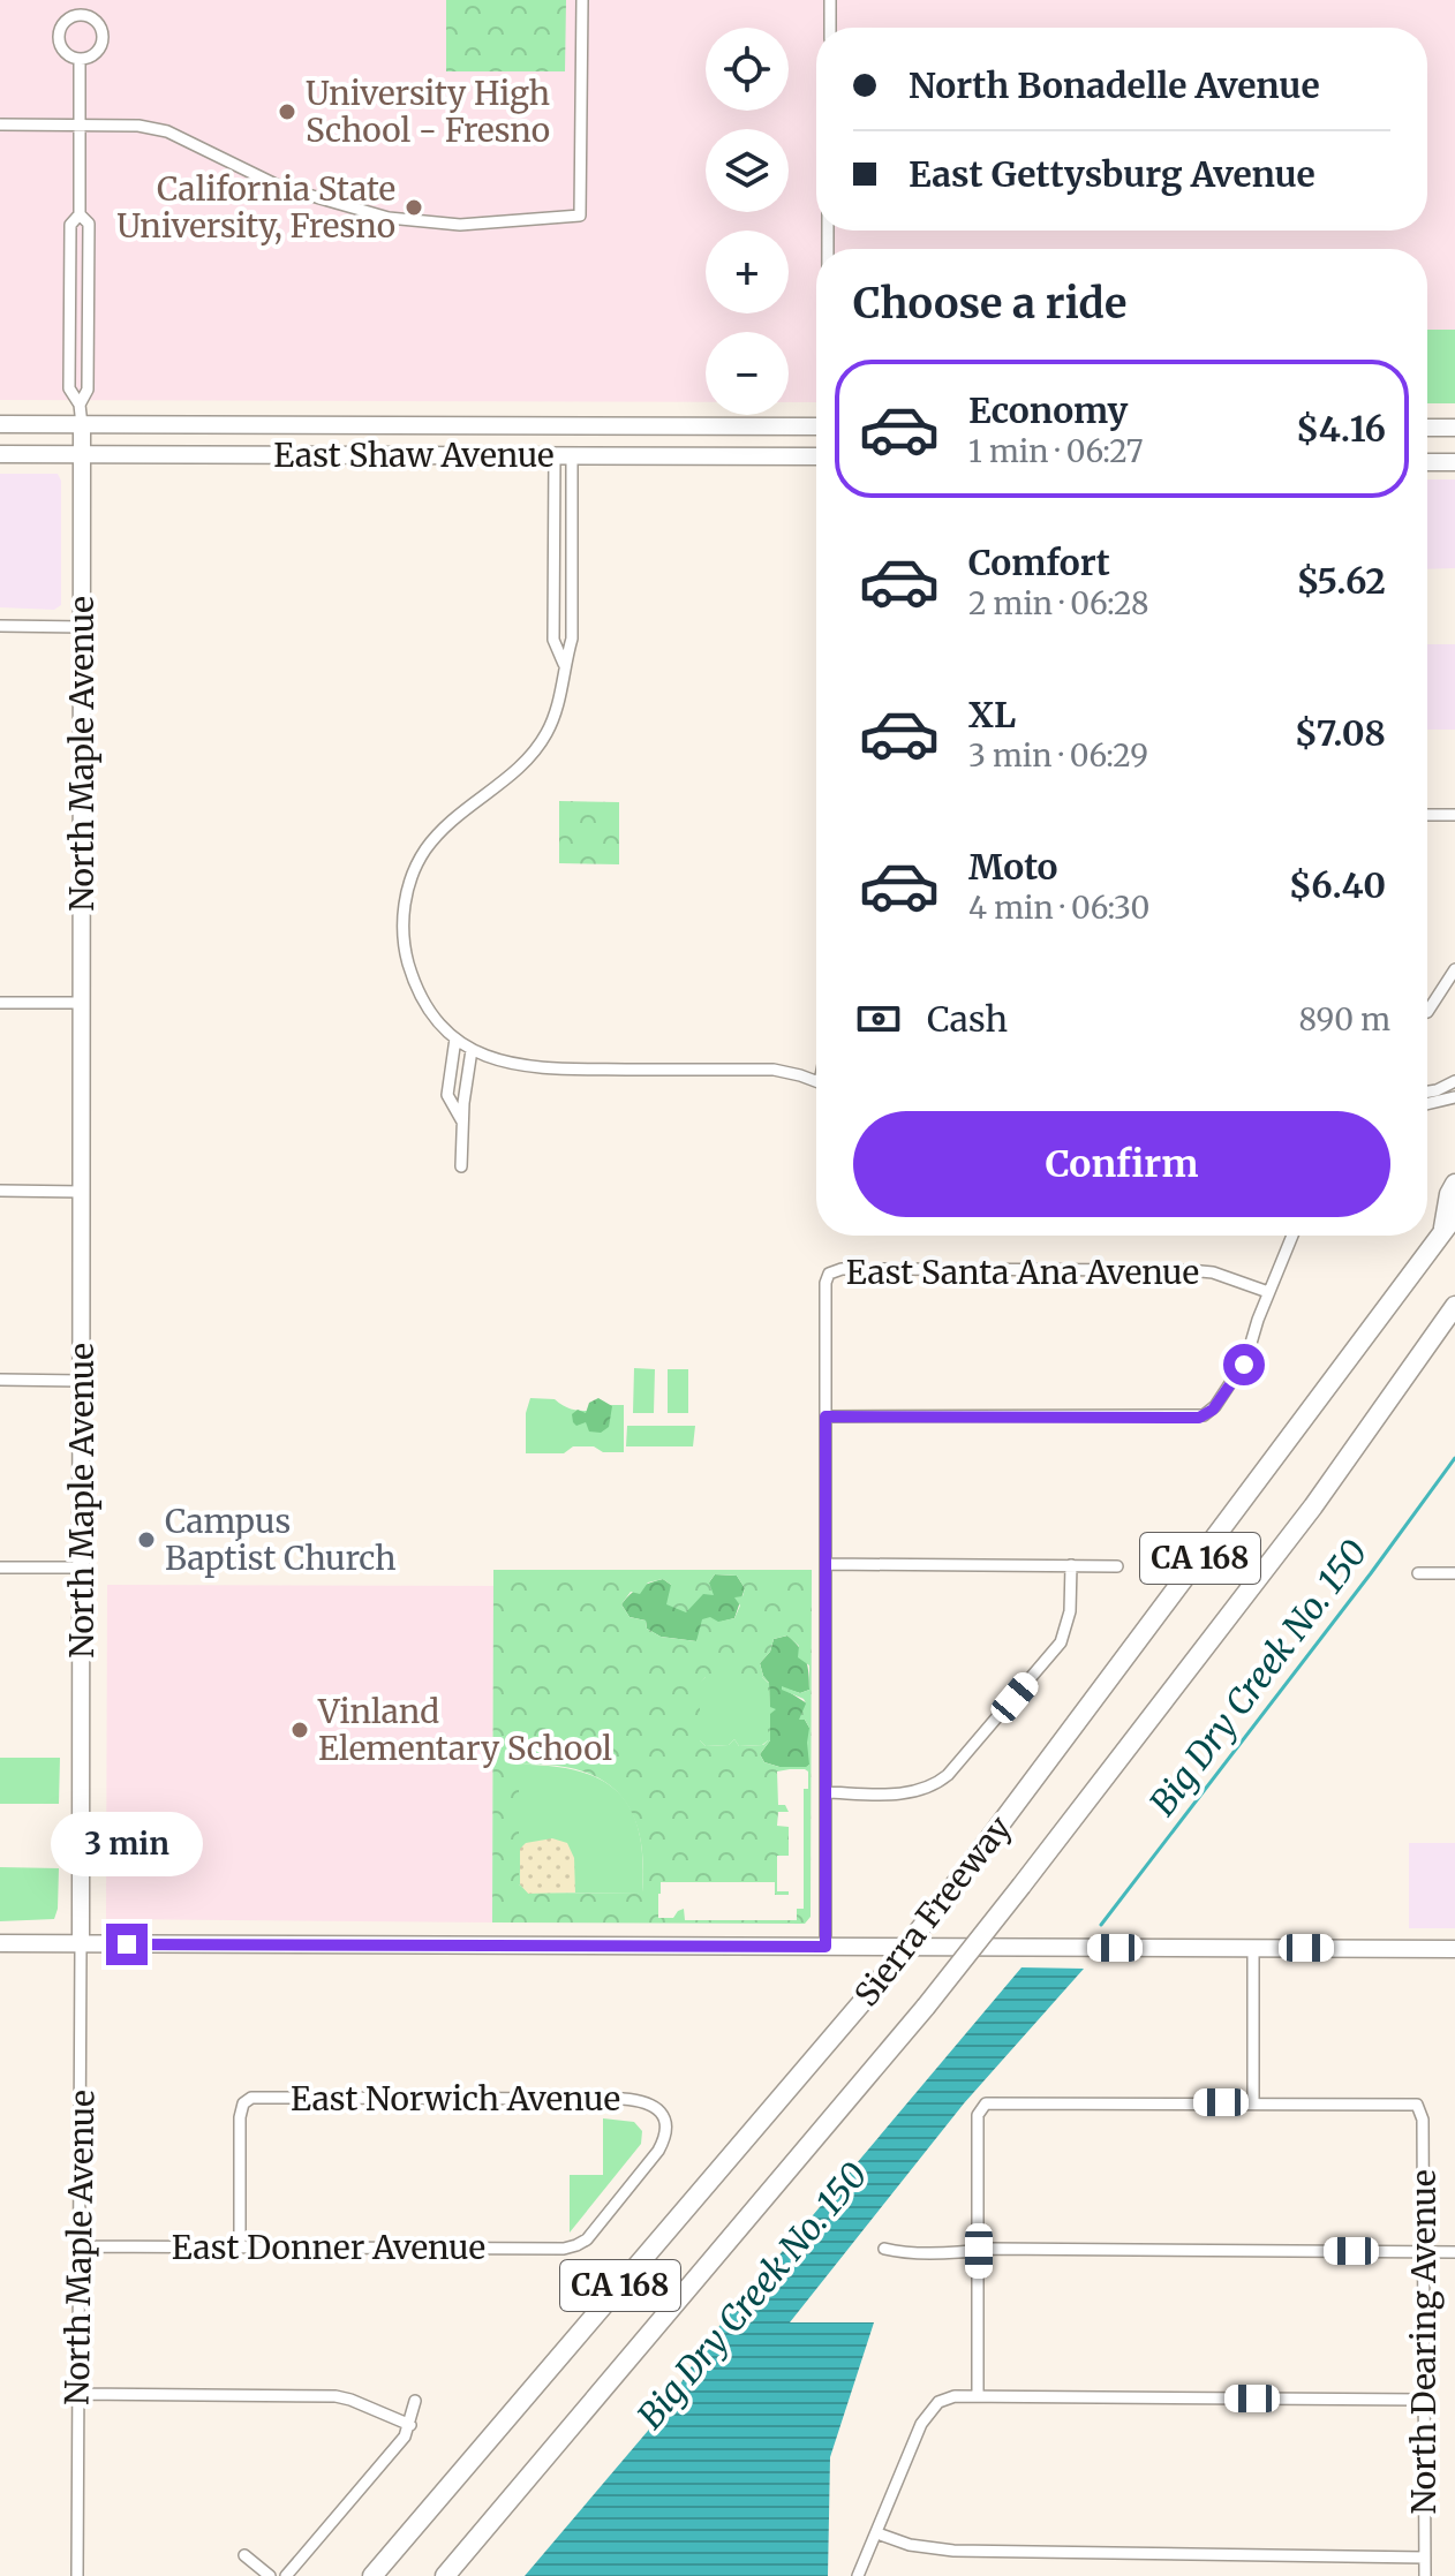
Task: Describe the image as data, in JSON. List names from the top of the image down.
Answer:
{
  "streets": {
    "highway": ["CA 168", "Sierra Freeway"],
    "street": [
      "East Shaw Avenue",
      "North Maple Avenue",
      "East Santa Ana Avenue",
      "East Norwich Avenue",
      "East Donner Avenue",
      "North Dearing Avenue"
    ]
  },
  "crossings": [
    ["East Shaw Avenue", "North Maple Avenue"],
    ["North Maple Avenue", "East Donner Avenue"],
    ["East Norwich Avenue", "East Donner Avenue"]
  ],
  "water": ["Big Dry Creek No. 150"],
  "places": [
    "University High School - Fresno",
    "California State University, Fresno",
    "Campus Baptist Church",
    "Vinland Elementary School"
  ],
  "page": {
    "map_buttons": ["+", "−"],
    "banner": ["North Bonadelle Avenue", "East Gettysburg Avenue"],
    "heading": "Choose a ride",
    "list": [
      {
        "name": "Economy",
        "note": "1 min · 06:27",
        "value": "$4.16"
      },
      {
        "name": "Comfort",
        "note": "2 min · 06:28",
        "value": "$5.62"
      },
      {
        "name": "XL",
        "note": "3 min · 06:29",
        "value": "$7.08"
      },
      {
        "name": "Moto",
        "note": "4 min · 06:30",
        "value": "$6.40"
      }
    ],
    "pay": ["Cash", "890 m"],
    "buttons": "Confirm",
    "bubble": "3 min"
  }
}
